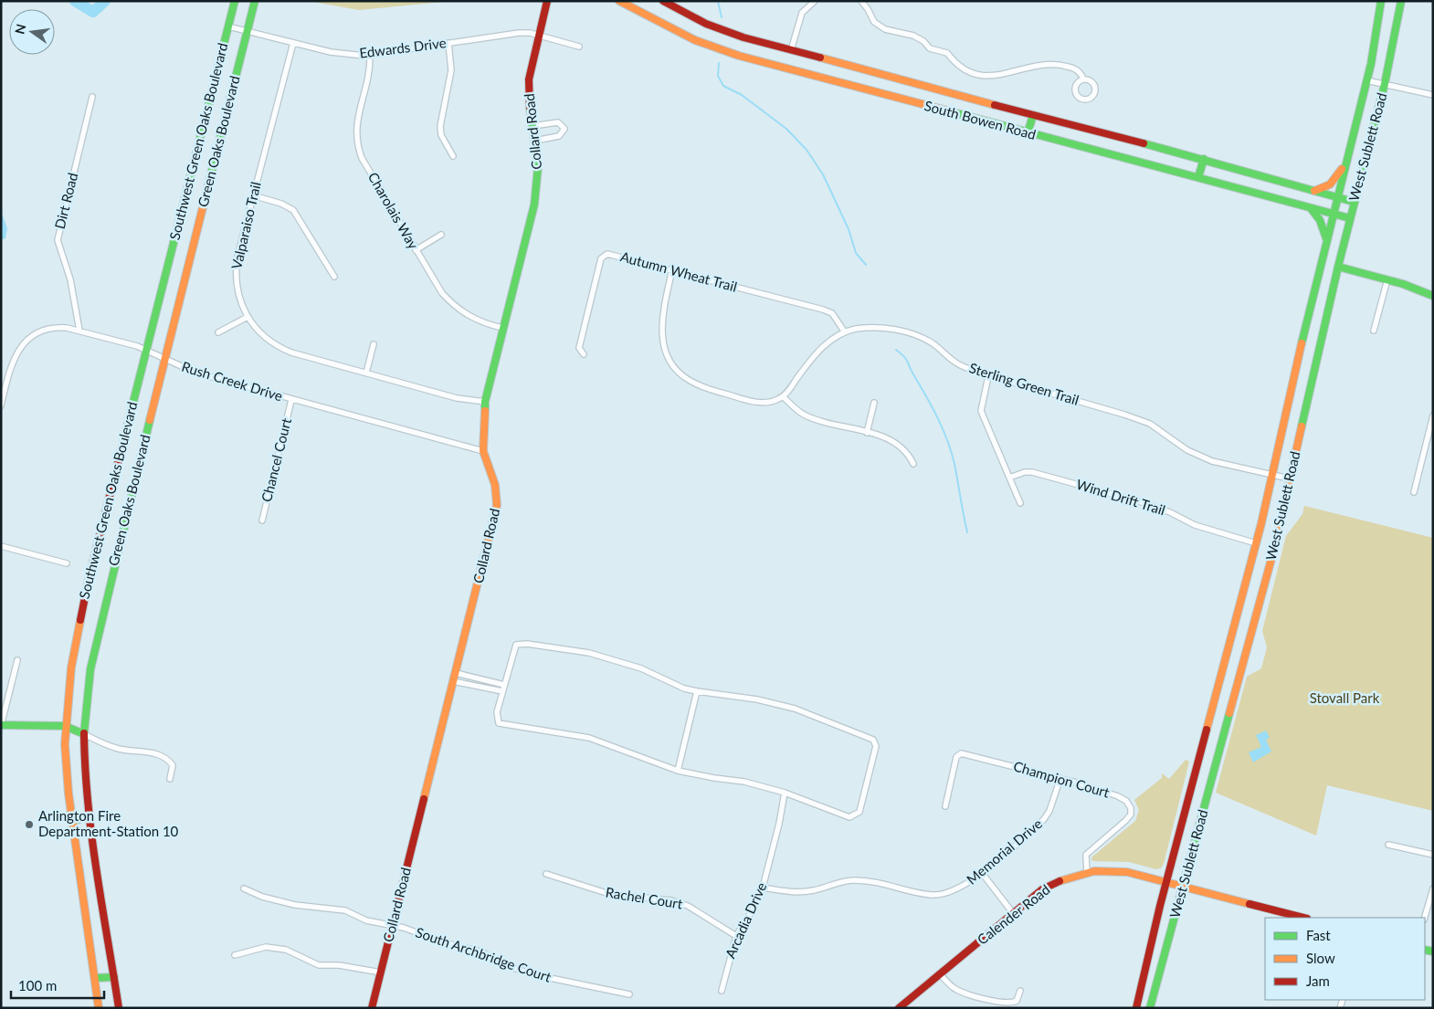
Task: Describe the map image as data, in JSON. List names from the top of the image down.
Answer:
{
  "streets": {
    "main road": [
      "South Bowen Road",
      "Collard Road",
      "Southwest Green Oaks Boulevard",
      "Green Oaks Boulevard",
      "West Sublett Road",
      "Calender Road"
    ],
    "street": [
      "Edwards Drive",
      "Dirt Road",
      "Charolais Way",
      "Valparaiso Trail",
      "Autumn Wheat Trail",
      "Rush Creek Drive",
      "Sterling Green Trail",
      "Chancel Court",
      "Wind Drift Trail",
      "Champion Court",
      "Memorial Drive",
      "Rachel Court",
      "Arcadia Drive",
      "South Archbridge Court"
    ]
  },
  "crossings": [
    ["Edwards Drive", "Collard Road"],
    ["Edwards Drive", "Southwest Green Oaks Boulevard"],
    ["Edwards Drive", "Green Oaks Boulevard"],
    ["Edwards Drive", "Charolais Way"],
    ["Edwards Drive", "Valparaiso Trail"],
    ["South Bowen Road", "West Sublett Road"],
    ["Collard Road", "Charolais Way"],
    ["Collard Road", "Valparaiso Trail"],
    ["Collard Road", "Rush Creek Drive"],
    ["Collard Road", "South Archbridge Court"],
    ["Southwest Green Oaks Boulevard", "Rush Creek Drive"],
    ["Green Oaks Boulevard", "Rush Creek Drive"],
    ["West Sublett Road", "Sterling Green Trail"],
    ["West Sublett Road", "Wind Drift Trail"],
    ["West Sublett Road", "Calender Road"],
    ["Dirt Road", "Rush Creek Drive"],
    ["Autumn Wheat Trail", "Sterling Green Trail"],
    ["Rush Creek Drive", "Chancel Court"],
    ["Champion Court", "Memorial Drive"],
    ["Champion Court", "Calender Road"],
    ["Memorial Drive", "Arcadia Drive"],
    ["Rachel Court", "Arcadia Drive"]
  ],
  "parks": ["Stovall Park"],
  "places": ["Arlington Fire Department-Station 10"],
  "legend": ["Fast", "Slow", "Jam"],
  "scale_bar": "100 m",
  "north": "left"
}
